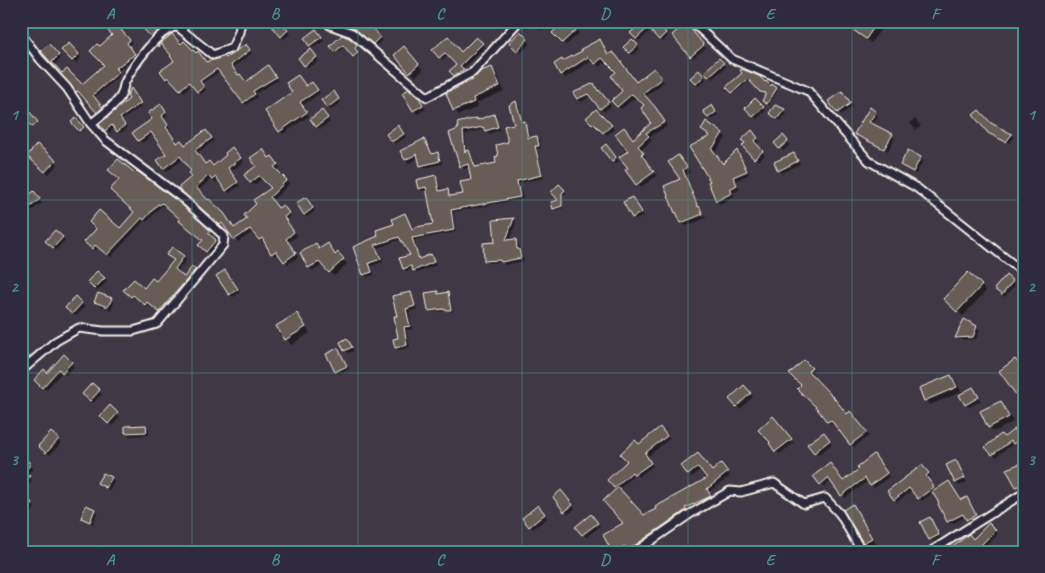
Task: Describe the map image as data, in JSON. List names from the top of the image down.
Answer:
{
  "grid": {
    "columns": [
      "A",
      "B",
      "C",
      "D",
      "E",
      "F"
    ],
    "rows": ["1", "2", "3"]
  }
}
